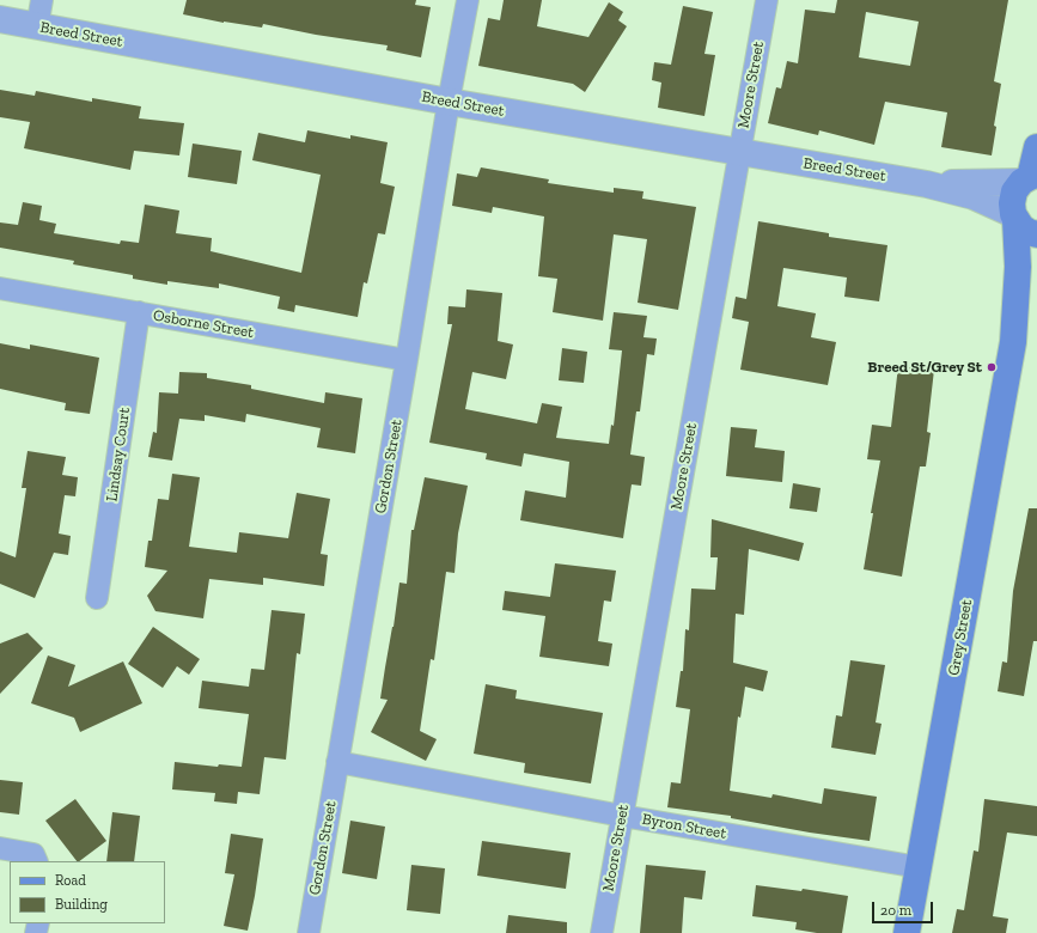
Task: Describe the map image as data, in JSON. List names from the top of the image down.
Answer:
{
  "streets": {
    "main road": ["Grey Street"],
    "street": [
      "Breed Street",
      "Moore Street",
      "Osborne Street",
      "Lindsay Court",
      "Gordon Street",
      "Byron Street"
    ]
  },
  "crossings": [
    ["Breed Street", "Moore Street"],
    ["Breed Street", "Gordon Street"],
    ["Breed Street", "Grey Street"],
    ["Moore Street", "Byron Street"],
    ["Osborne Street", "Lindsay Court"],
    ["Osborne Street", "Gordon Street"],
    ["Gordon Street", "Byron Street"],
    ["Grey Street", "Byron Street"]
  ],
  "places": ["Breed St/Grey St"],
  "legend": ["Road", "Building"],
  "scale_bar": "20 m"
}
